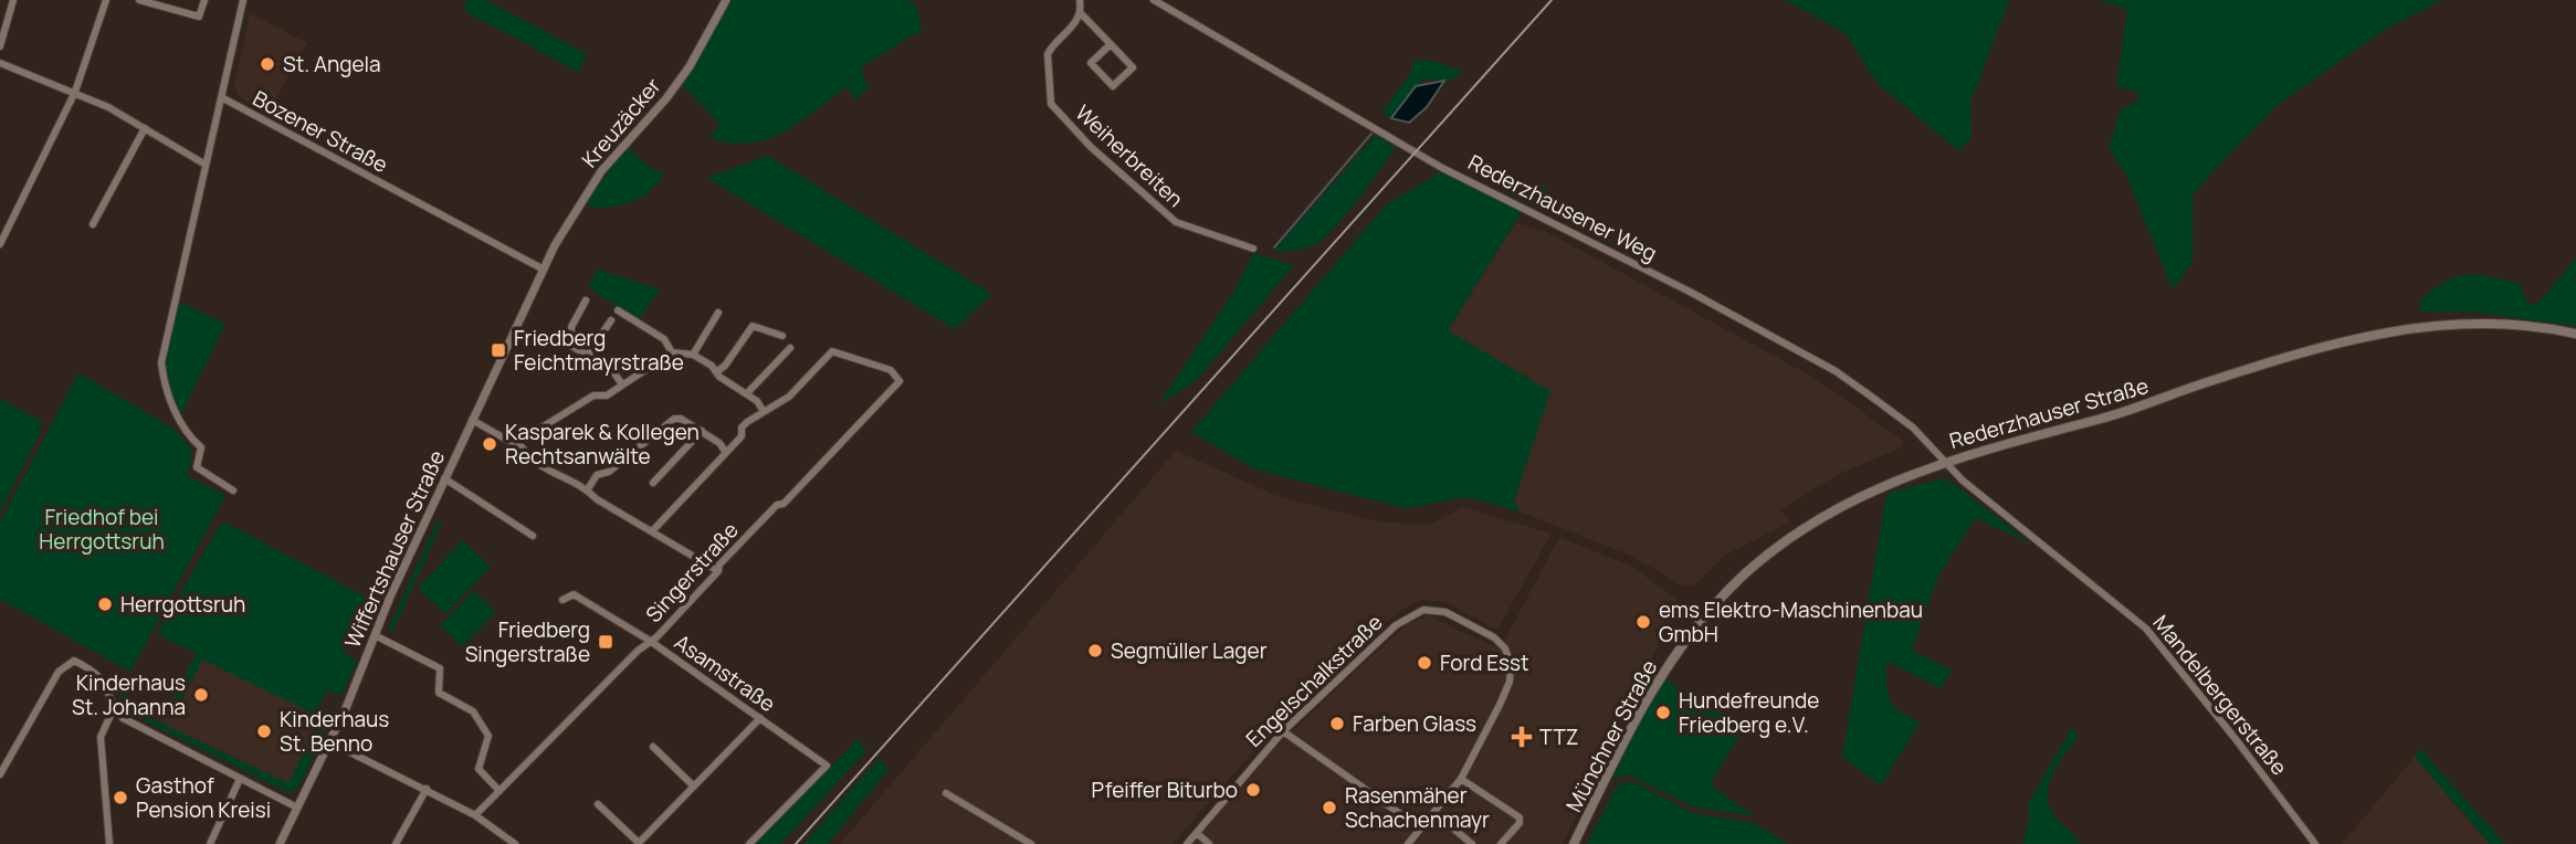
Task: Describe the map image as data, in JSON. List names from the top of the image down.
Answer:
{
  "streets": {
    "main road": ["Rederzhauser Straße", "Münchner Straße"],
    "street": [
      "Kreuzäcker",
      "Bozener Straße",
      "Weiherbreiten",
      "Rederzhausener Weg",
      "Wiffertshauser Straße",
      "Singerstraße",
      "Asamstraße",
      "Engelschalkstraße",
      "Mandelbergerstraße"
    ]
  },
  "crossings": [
    ["Kreuzäcker", "Bozener Straße"],
    ["Kreuzäcker", "Wiffertshauser Straße"],
    ["Bozener Straße", "Wiffertshauser Straße"],
    ["Rederzhausener Weg", "Rederzhauser Straße"],
    ["Rederzhausener Weg", "Mandelbergerstraße"],
    ["Rederzhauser Straße", "Mandelbergerstraße"],
    ["Rederzhauser Straße", "Münchner Straße"],
    ["Singerstraße", "Asamstraße"]
  ],
  "parks": ["Friedhof bei Herrgottsruh"],
  "places": {
    "other": [
      "St. Angela",
      "Kasparek & Kollegen Rechtsanwälte",
      "Herrgottsruh",
      "ems Elektro-Maschinenbau GmbH",
      "Segmüller Lager",
      "Ford Esst",
      "Kinderhaus St. Johanna",
      "Hundefreunde Friedberg e.V.",
      "Farben Glass",
      "Kinderhaus St. Benno",
      "Pfeiffer Biturbo",
      "Gasthof Pension Kreisi",
      "Rasenmäher Schachenmayr"
    ],
    "transit": ["Friedberg Feichtmayrstraße", "Friedberg Singerstraße"],
    "health": ["TTZ"]
  }
}
